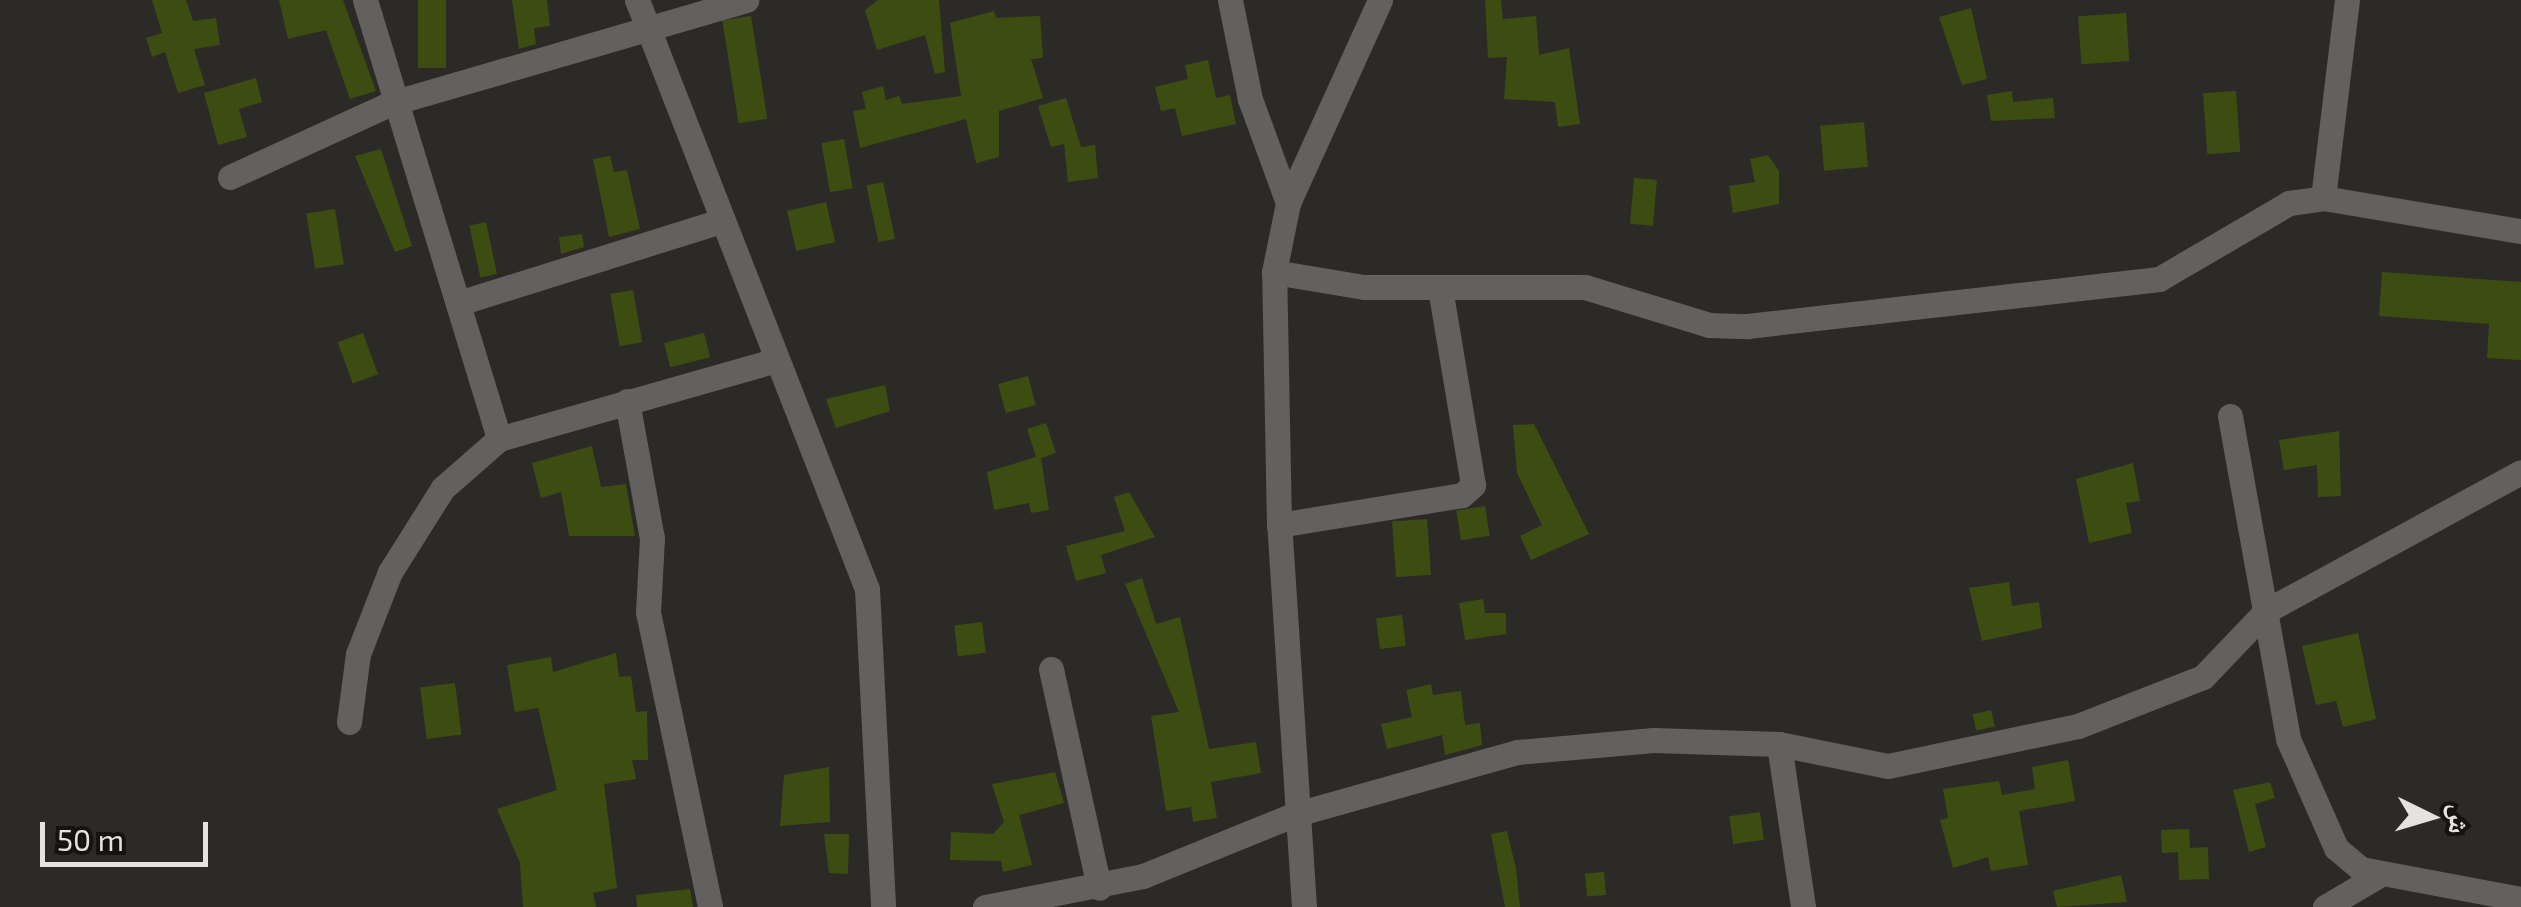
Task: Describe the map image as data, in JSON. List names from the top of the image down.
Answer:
{
  "scale_bar": "50 m",
  "north": "right"
}
